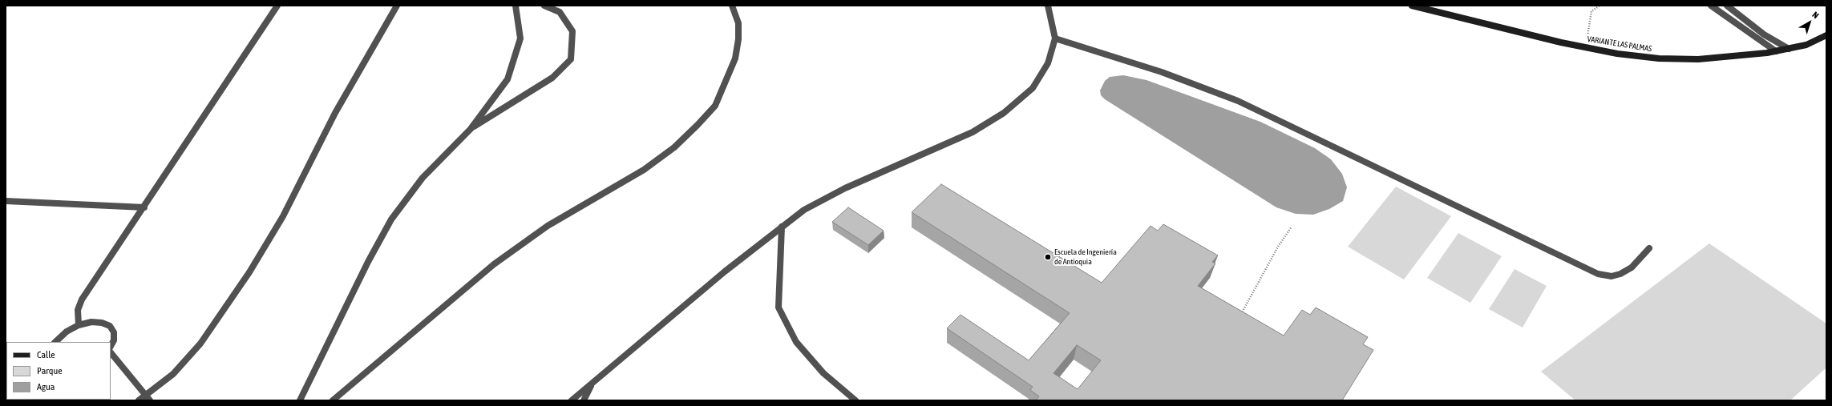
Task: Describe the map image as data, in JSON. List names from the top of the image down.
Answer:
{
  "streets": {
    "main road": ["VARIANTE LAS PALMAS"]
  },
  "places": ["Escuela de Ingeniería de Antioquia"],
  "legend": ["Calle", "Parque", "Agua"],
  "north": "top right"
}
